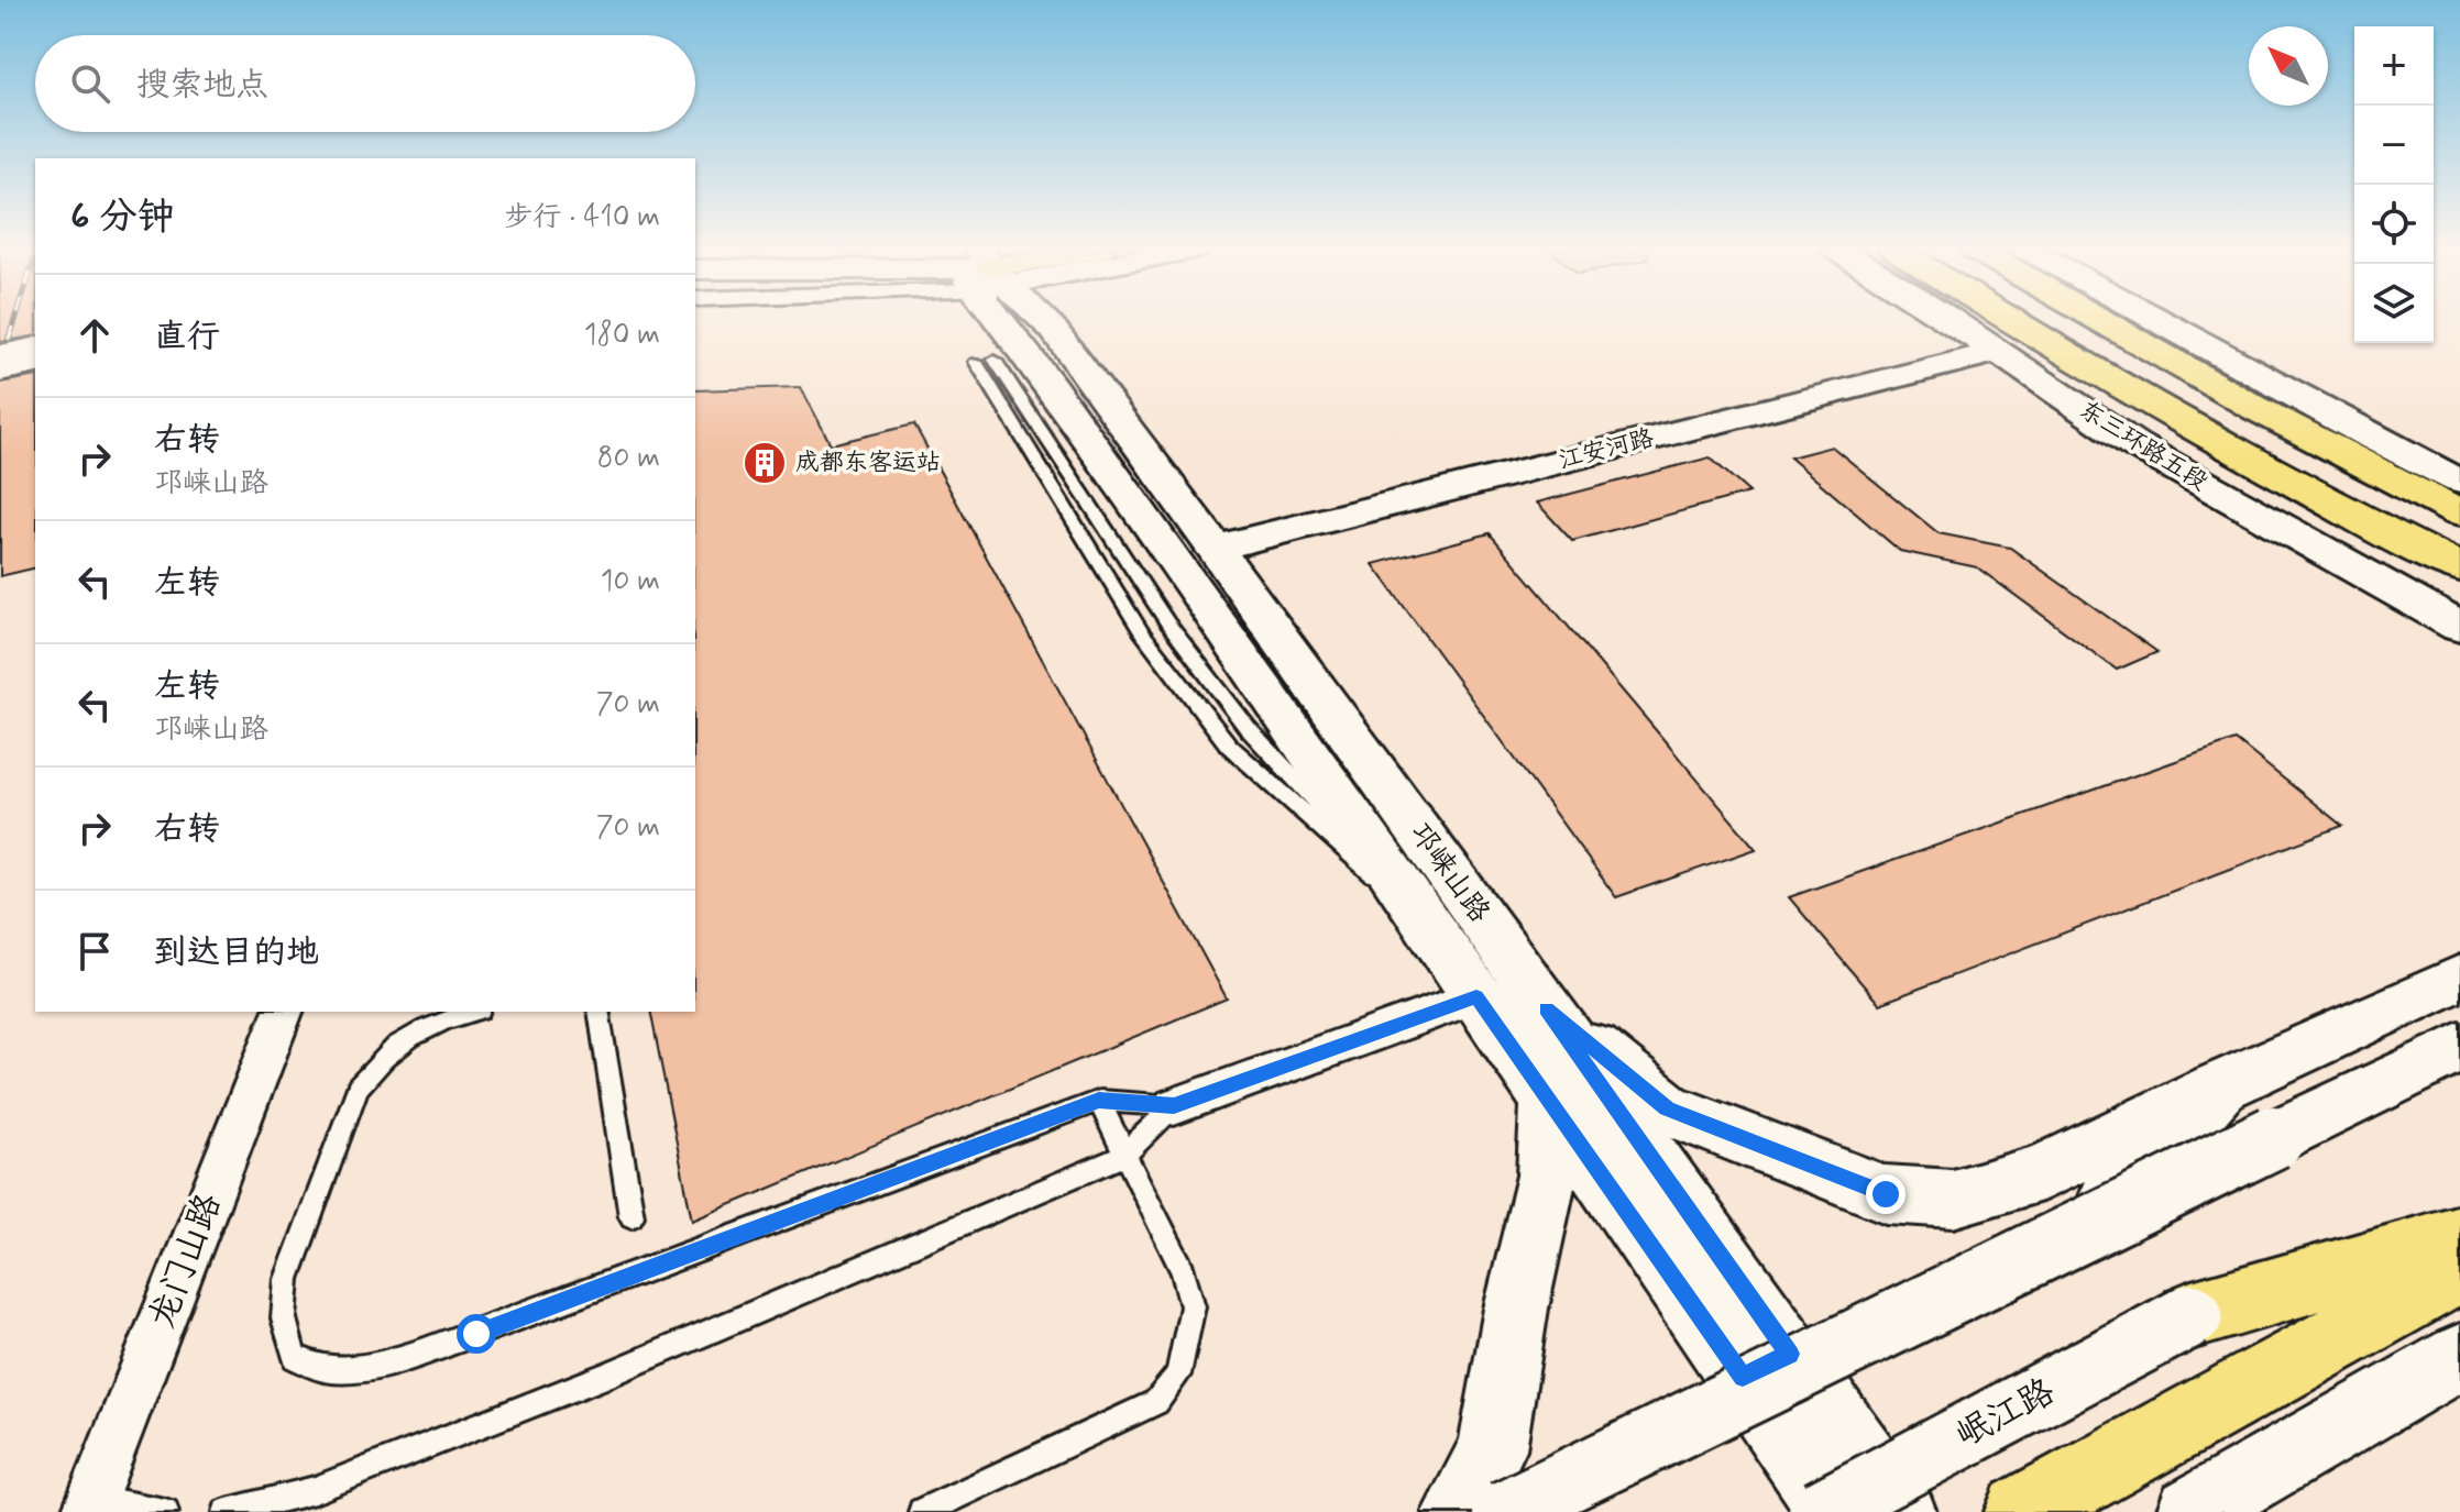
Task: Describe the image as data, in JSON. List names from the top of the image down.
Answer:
{
  "streets": {
    "highway": ["东三环路五段"],
    "street": [
      "江安河路",
      "邛崃山路",
      "龙门山路",
      "岷江路"
    ]
  },
  "crossings": [
    ["东三环路五段", "江安河路"],
    ["江安河路", "邛崃山路"]
  ],
  "places": {
    "building": ["成都东客运站"]
  },
  "north": "top left",
  "page": {
    "map_buttons": ["+", "−"],
    "search": "搜索地点",
    "heading": ["6 分钟", "步行 · 410 m"],
    "list": [
      ["直行", "180 m"],
      ["右转", "邛崃山路", "80 m"],
      ["左转", "10 m"],
      ["左转", "邛崃山路", "70 m"],
      ["右转", "70 m"],
      "到达目的地"
    ]
  }
}
